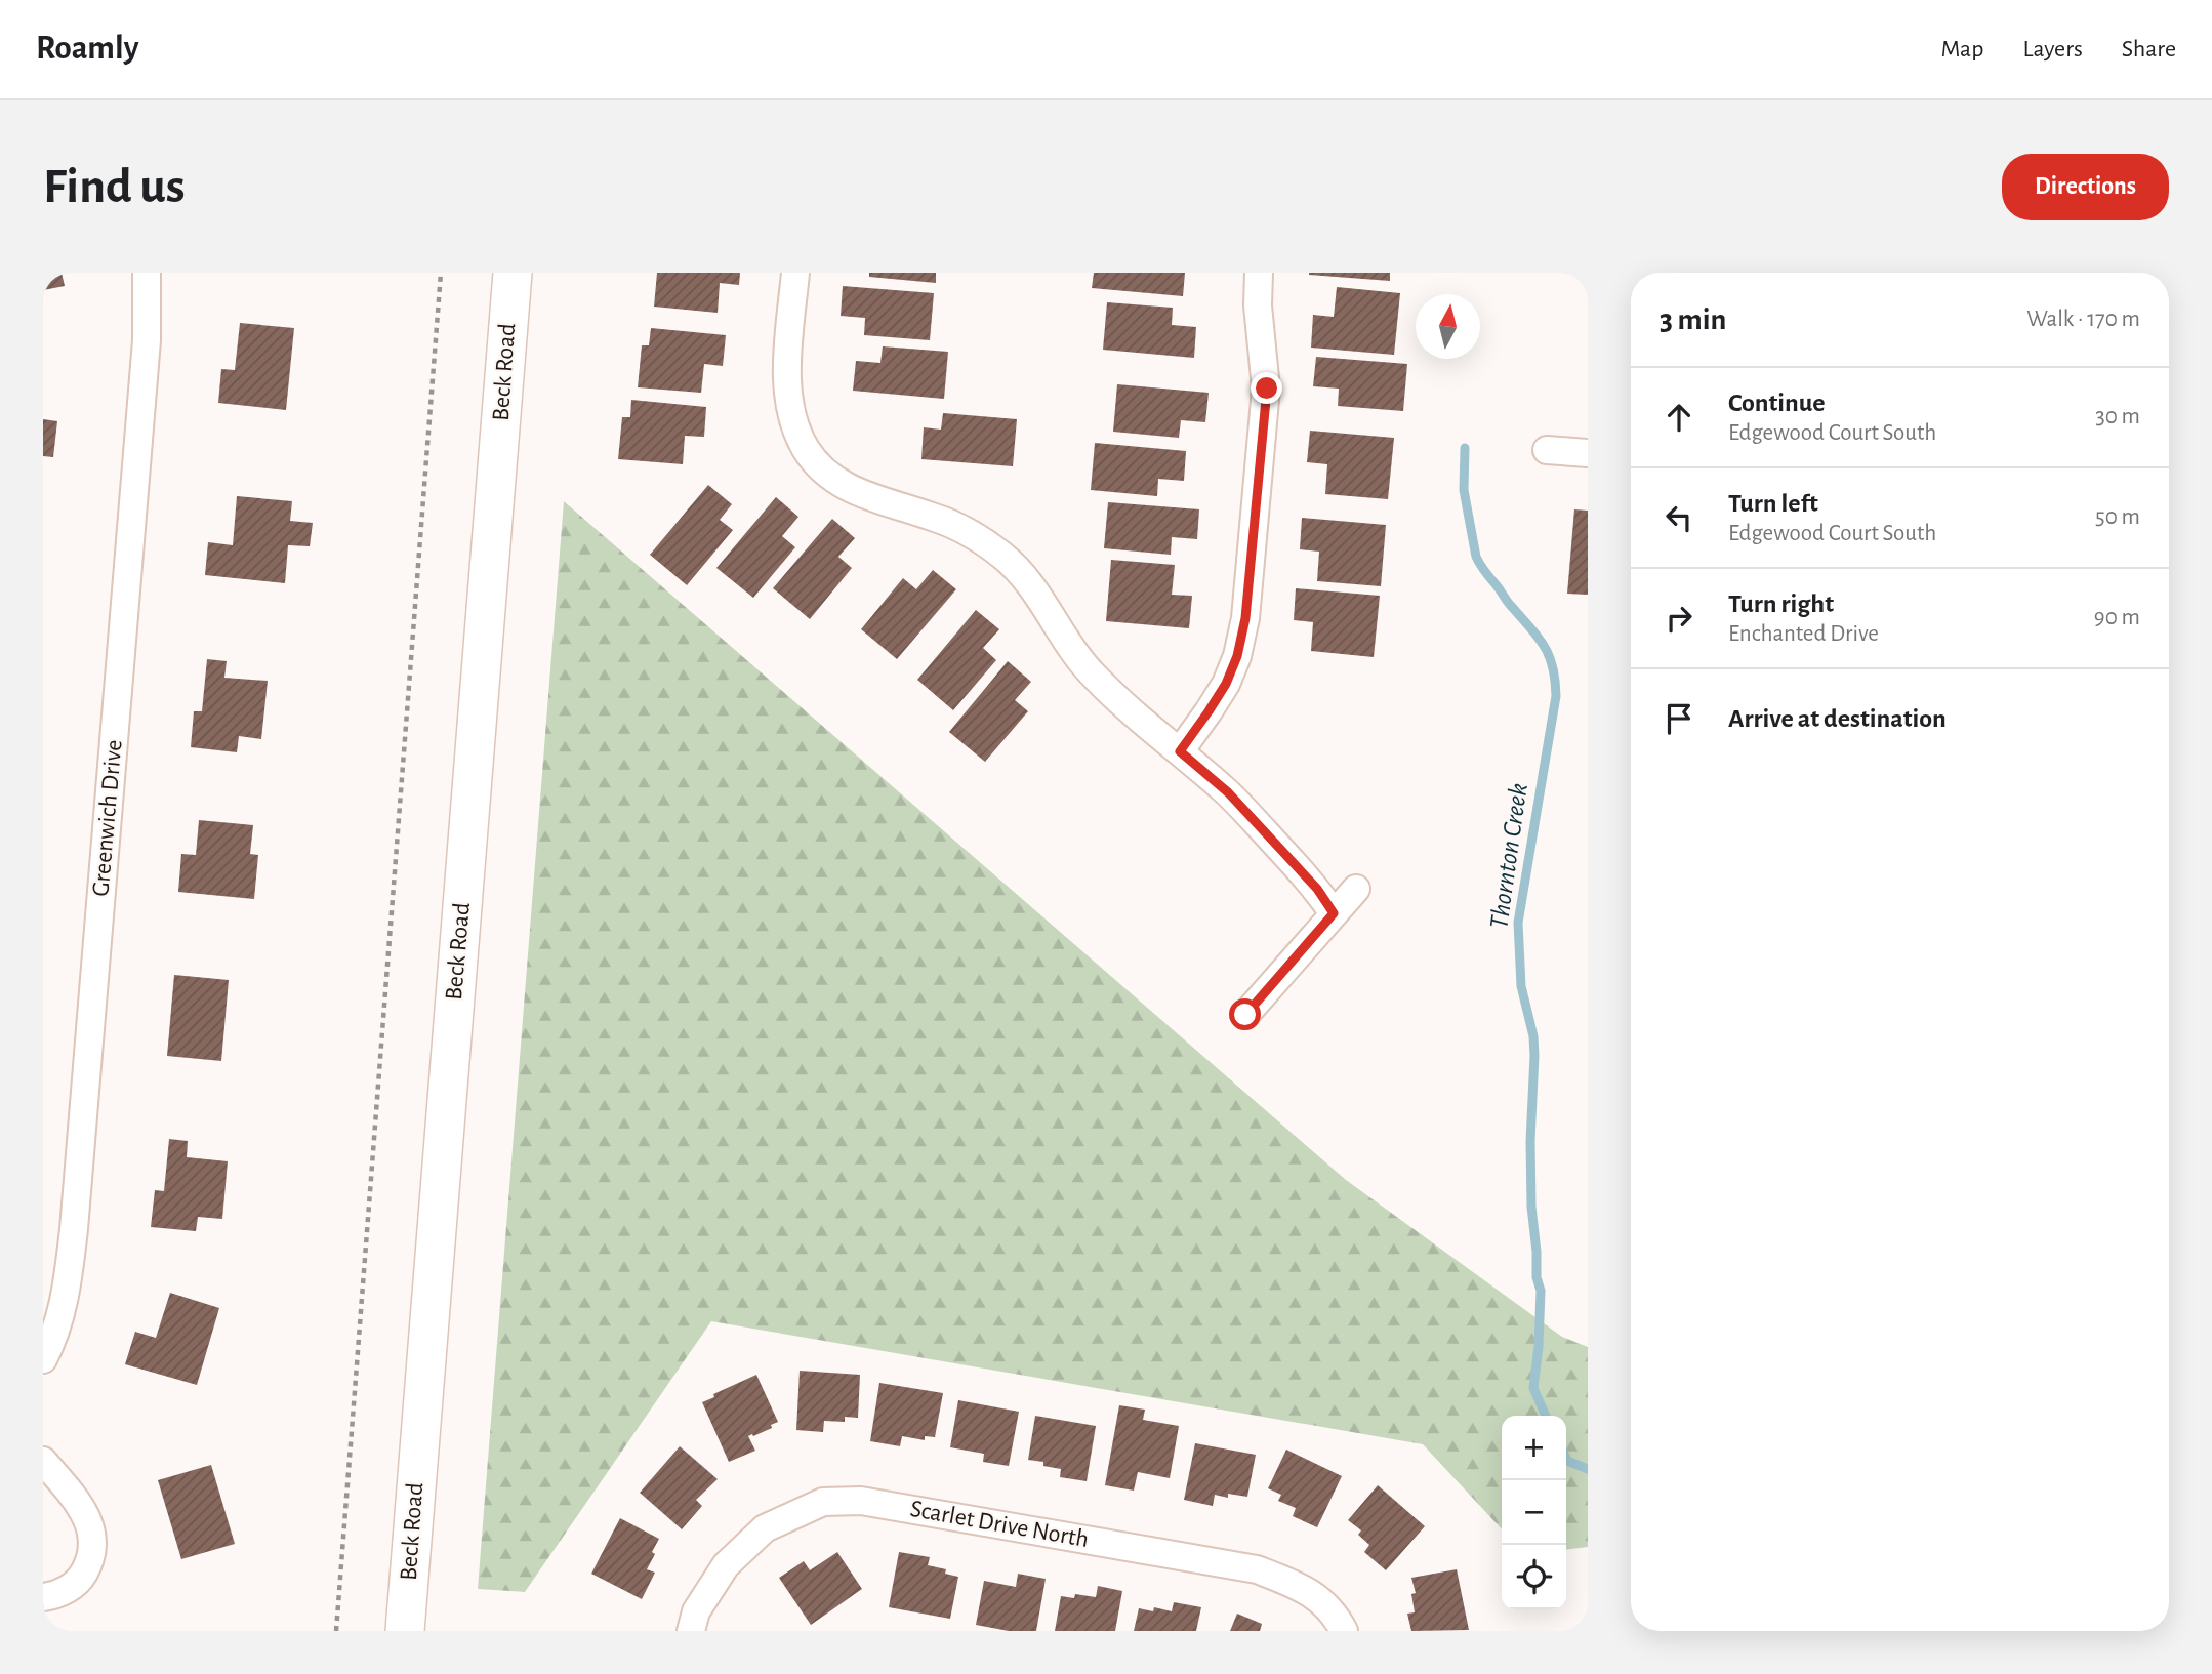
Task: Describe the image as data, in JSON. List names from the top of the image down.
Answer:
{
  "streets": {
    "main road": ["Beck Road"],
    "street": ["Greenwich Drive", "Scarlet Drive North"]
  },
  "water": ["Thornton Creek"],
  "north": "top",
  "page": {
    "header": "Roamly",
    "nav": ["Map", "Layers", "Share"],
    "buttons": "Directions",
    "title": "Find us",
    "heading": ["3 min", "Walk · 170 m"],
    "list": [
      ["Continue", "Edgewood Court South", "30 m"],
      ["Turn left", "Edgewood Court South", "50 m"],
      ["Turn right", "Enchanted Drive", "90 m"],
      "Arrive at destination"
    ],
    "map_buttons": ["+", "−"]
  }
}
